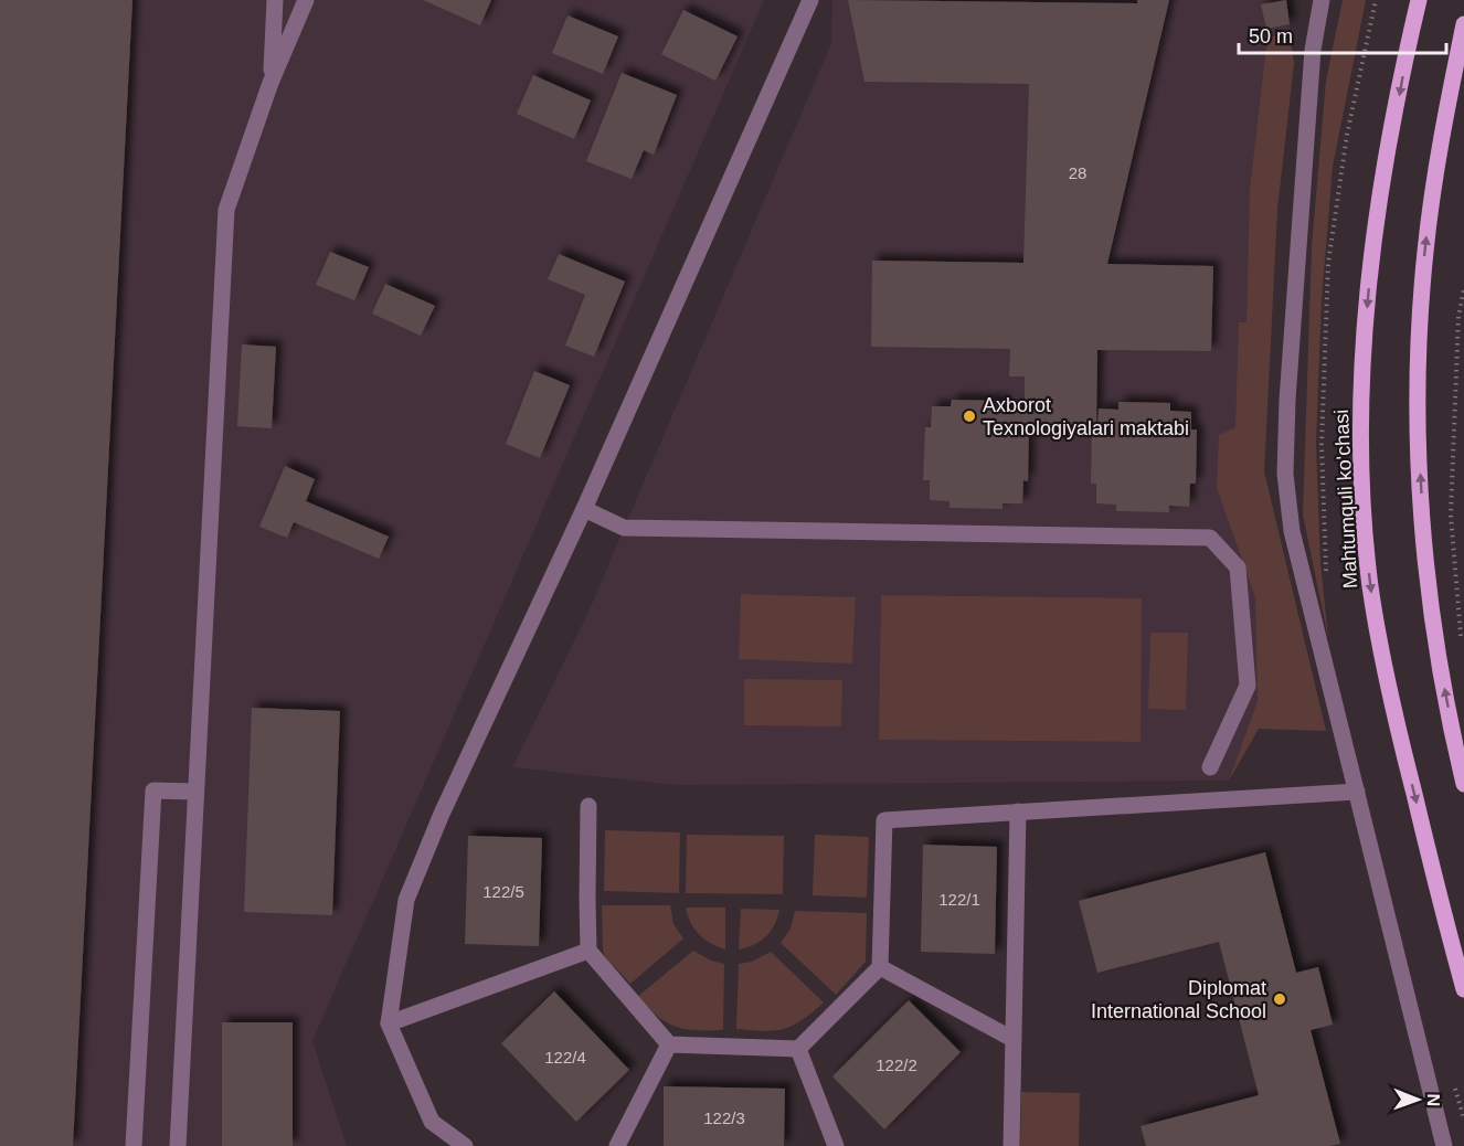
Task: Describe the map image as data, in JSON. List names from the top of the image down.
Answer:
{
  "streets": {
    "main road": ["Mahtumquli ko'chasi"]
  },
  "places": ["Axborot Texnologiyalari maktabi", "Diplomat International School"],
  "house_numbers": [
    "28",
    "122/5",
    "122/1",
    "122/4",
    "122/2",
    "122/3"
  ],
  "scale_bar": "50 m",
  "north": "right"
}
